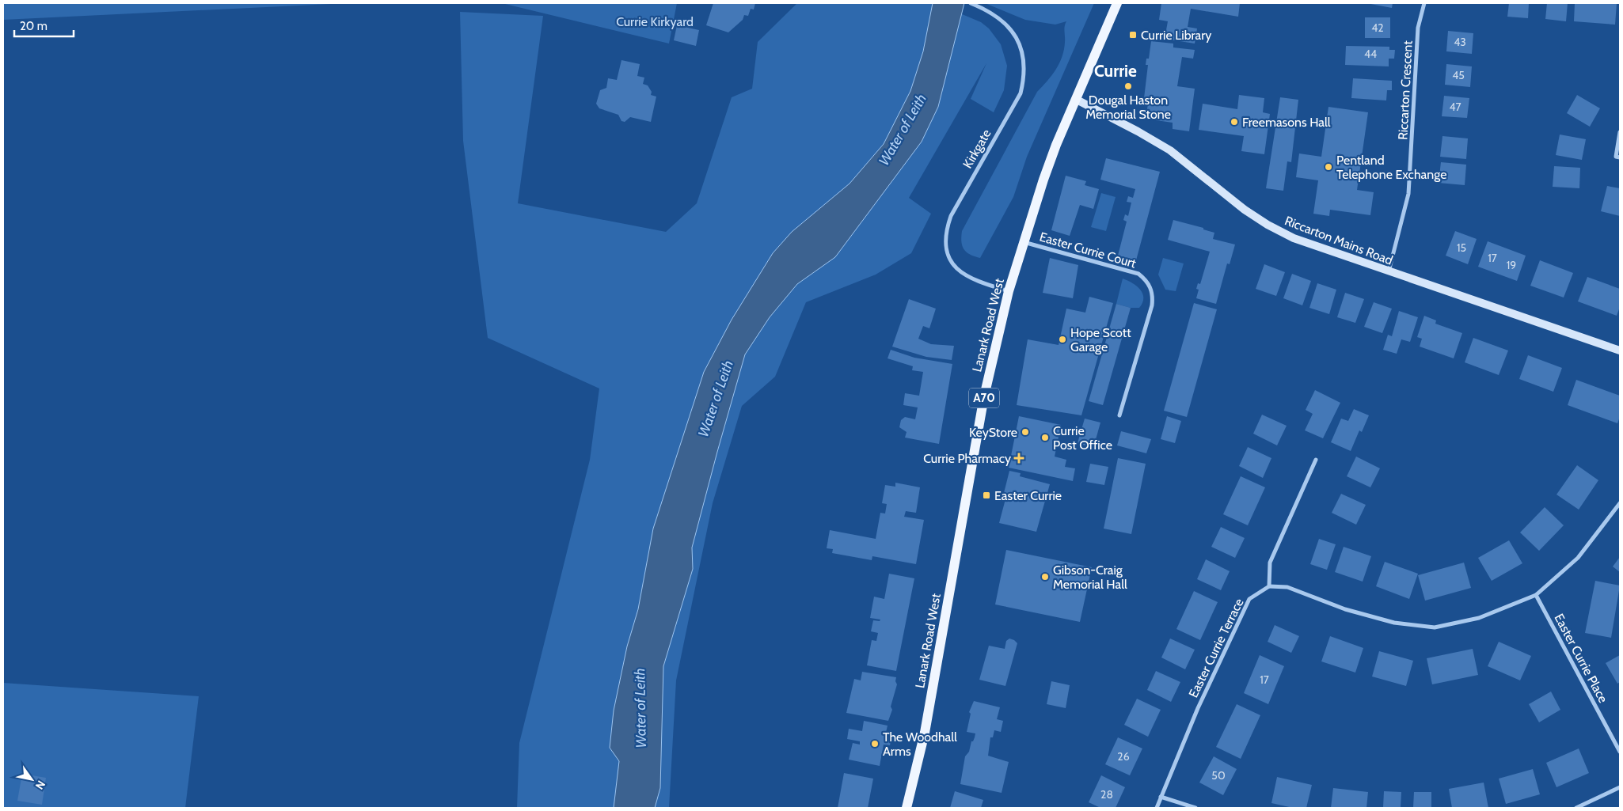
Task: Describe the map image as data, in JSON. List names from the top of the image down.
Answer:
{
  "streets": {
    "main road": ["Lanark Road West", "A70"],
    "street": [
      "Riccarton Crescent",
      "Kirkgate",
      "Riccarton Mains Road",
      "Easter Currie Court",
      "Easter Currie Terrace",
      "Easter Currie Place"
    ]
  },
  "crossings": [
    ["Riccarton Crescent", "Riccarton Mains Road"],
    ["Kirkgate", "Lanark Road West"],
    ["Riccarton Mains Road", "Lanark Road West"],
    ["Easter Currie Court", "Lanark Road West"]
  ],
  "districts": ["Currie"],
  "water": ["Water of Leith"],
  "parks": ["Currie Kirkyard"],
  "places": {
    "transit": ["Currie Library", "Easter Currie"],
    "other": [
      "Dougal Haston Memorial Stone",
      "Freemasons Hall",
      "Pentland Telephone Exchange",
      "Hope Scott Garage",
      "KeyStore",
      "Currie Post Office",
      "Gibson-Craig Memorial Hall",
      "The Woodhall Arms"
    ],
    "health": ["Currie Pharmacy"]
  },
  "house_numbers": [
    "42",
    "43",
    "44",
    "45",
    "47",
    "15",
    "17",
    "19",
    "17",
    "26",
    "50",
    "28"
  ],
  "scale_bar": "20 m",
  "north": "bottom right"
}
